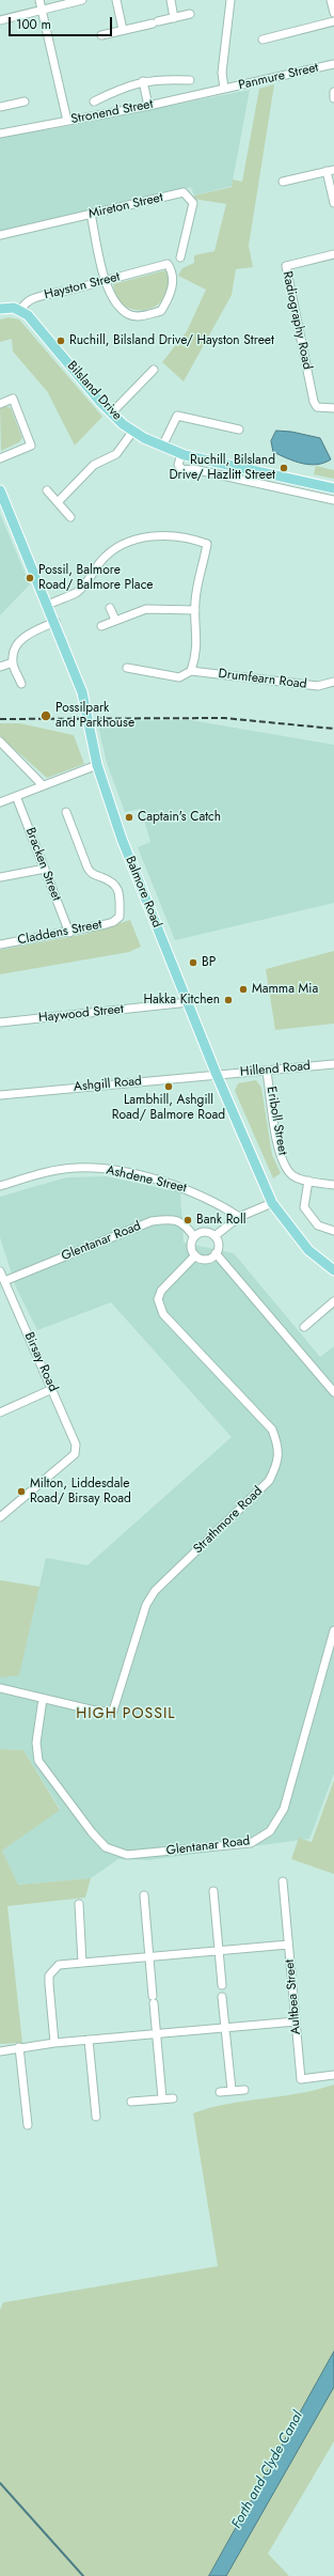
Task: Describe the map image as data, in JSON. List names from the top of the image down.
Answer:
{
  "streets": {
    "main road": ["Bilsland Drive", "Balmore Road"],
    "street": [
      "Panmure Street",
      "Stronend Street",
      "Mireton Street",
      "Hayston Street",
      "Radiography Road",
      "Drumfearn Road",
      "Bracken Street",
      "Claddens Street",
      "Haywood Street",
      "Hillend Road",
      "Ashgill Road",
      "Eriboll Street",
      "Ashdene Street",
      "Glentanar Road",
      "Birsay Road",
      "Strathmore Road",
      "Aultbea Street"
    ]
  },
  "crossings": [
    ["Panmure Street", "Stronend Street"],
    ["Hayston Street", "Bilsland Drive"],
    ["Bracken Street", "Claddens Street"],
    ["Balmore Road", "Haywood Street"],
    ["Balmore Road", "Hillend Road"],
    ["Balmore Road", "Ashgill Road"],
    ["Hillend Road", "Ashgill Road"],
    ["Hillend Road", "Eriboll Street"],
    ["Glentanar Road", "Birsay Road"],
    ["Glentanar Road", "Strathmore Road"]
  ],
  "districts": ["HIGH POSSIL"],
  "water": ["Forth and Clyde Canal"],
  "places": [
    "Ruchill, Bilsland Drive/ Hayston Street",
    "Ruchill, Bilsland Drive/ Hazlitt Street",
    "Possil, Balmore Road/ Balmore Place",
    "Possilpark and Parkhouse",
    "Captain's Catch",
    "BP",
    "Mamma Mia",
    "Hakka Kitchen",
    "Lambhill, Ashgill Road/ Balmore Road",
    "Bank Roll",
    "Milton, Liddesdale Road/ Birsay Road"
  ],
  "scale_bar": "100 m"
}
